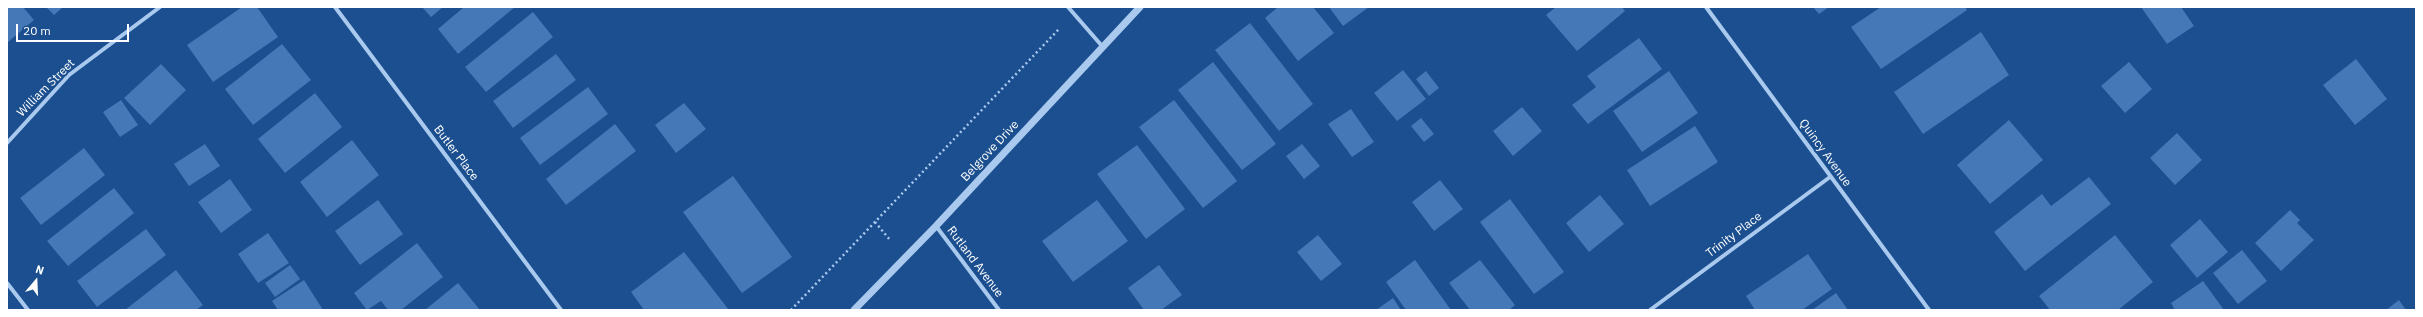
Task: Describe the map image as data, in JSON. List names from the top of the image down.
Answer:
{
  "streets": {
    "street": [
      "William Street",
      "Belgrove Drive",
      "Butler Place",
      "Quincy Avenue",
      "Trinity Place",
      "Rutland Avenue"
    ]
  },
  "crossings": [
    ["Belgrove Drive", "Rutland Avenue"],
    ["Quincy Avenue", "Trinity Place"]
  ],
  "scale_bar": "20 m",
  "north": "top"
}
